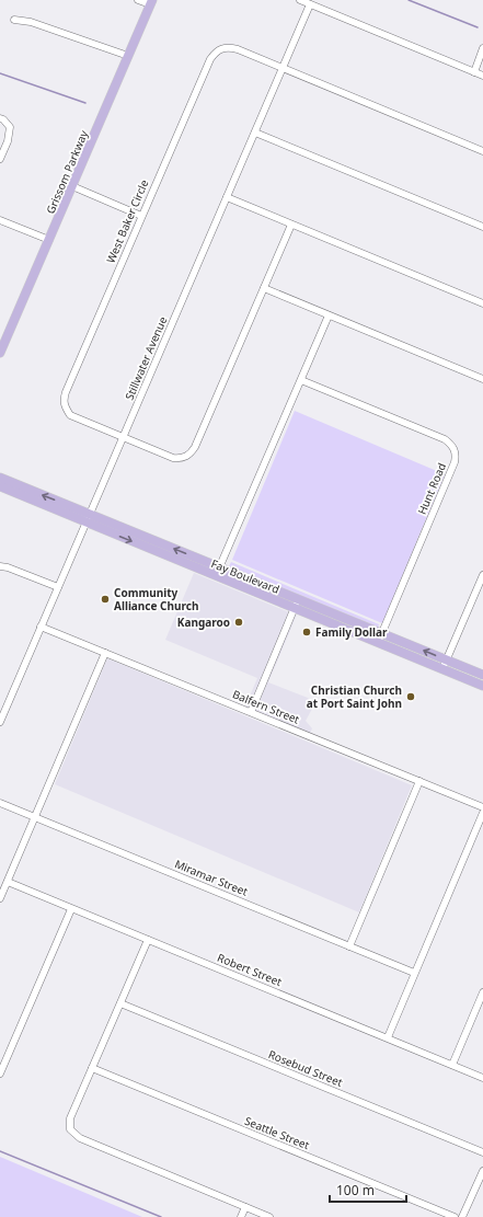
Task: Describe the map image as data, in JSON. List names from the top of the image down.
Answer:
{
  "streets": {
    "main road": ["Grissom Parkway", "Fay Boulevard"],
    "street": [
      "West Baker Circle",
      "Stillwater Avenue",
      "Hunt Road",
      "Balfern Street",
      "Miramar Street",
      "Robert Street",
      "Rosebud Street",
      "Seattle Street"
    ]
  },
  "crossings": [
    ["West Baker Circle", "Stillwater Avenue"],
    ["Stillwater Avenue", "Fay Boulevard"],
    ["Stillwater Avenue", "Balfern Street"],
    ["Hunt Road", "Fay Boulevard"]
  ],
  "places": [
    "Community Alliance Church",
    "Kangaroo",
    "Family Dollar",
    "Christian Church at Port Saint John"
  ],
  "scale_bar": "100 m"
}
